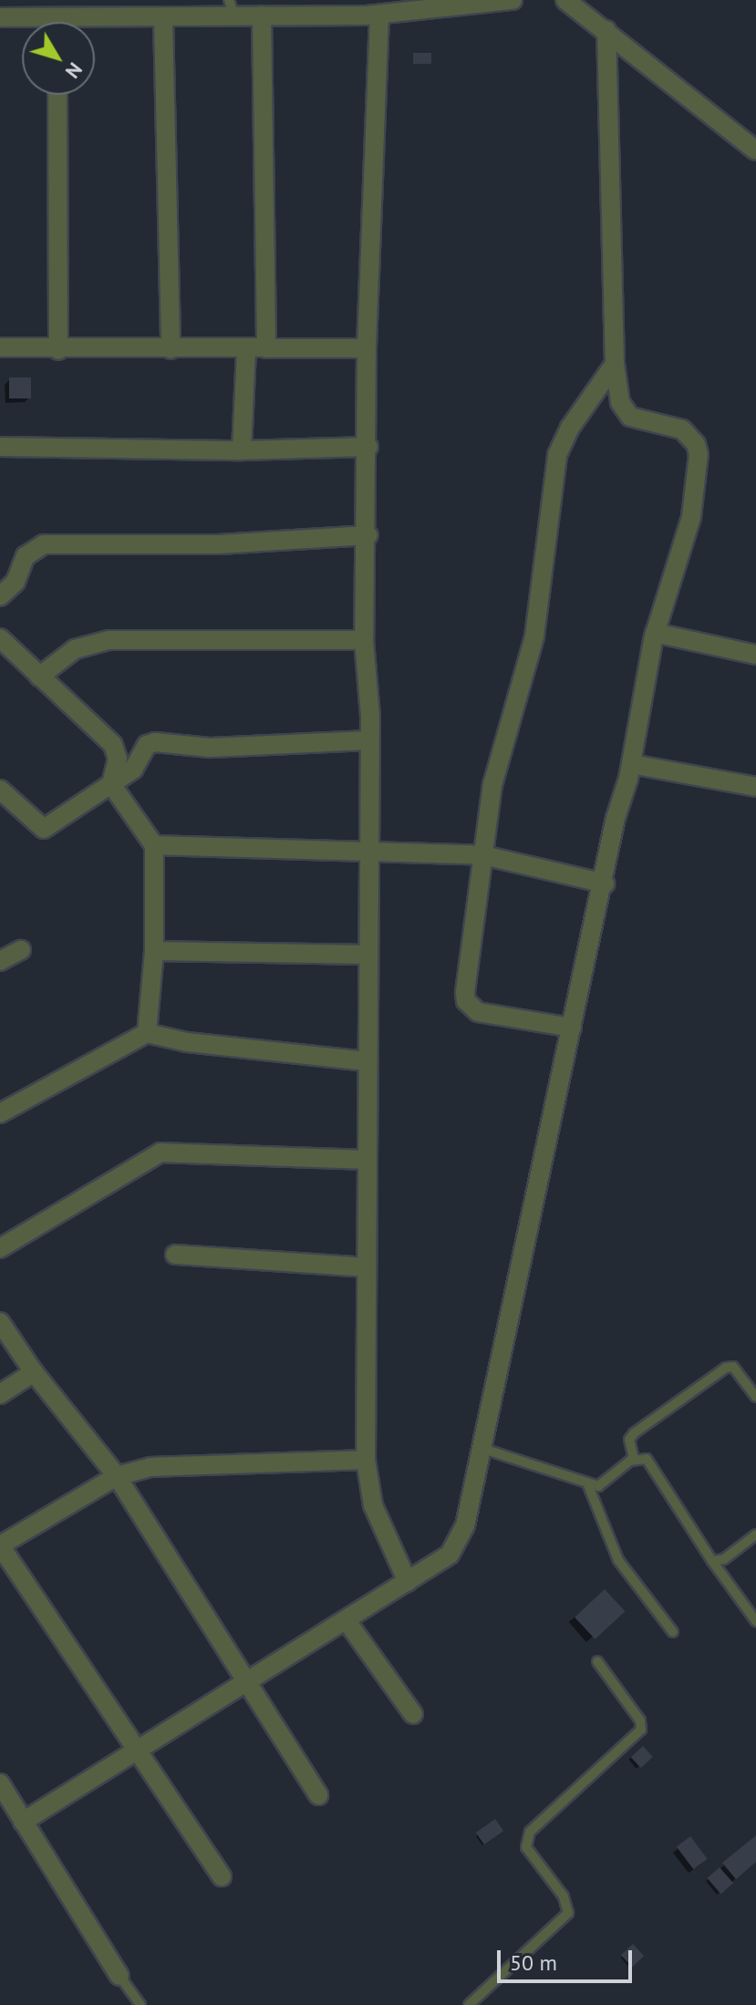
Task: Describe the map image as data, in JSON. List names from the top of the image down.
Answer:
{
  "scale_bar": "50 m",
  "north": "bottom right"
}
